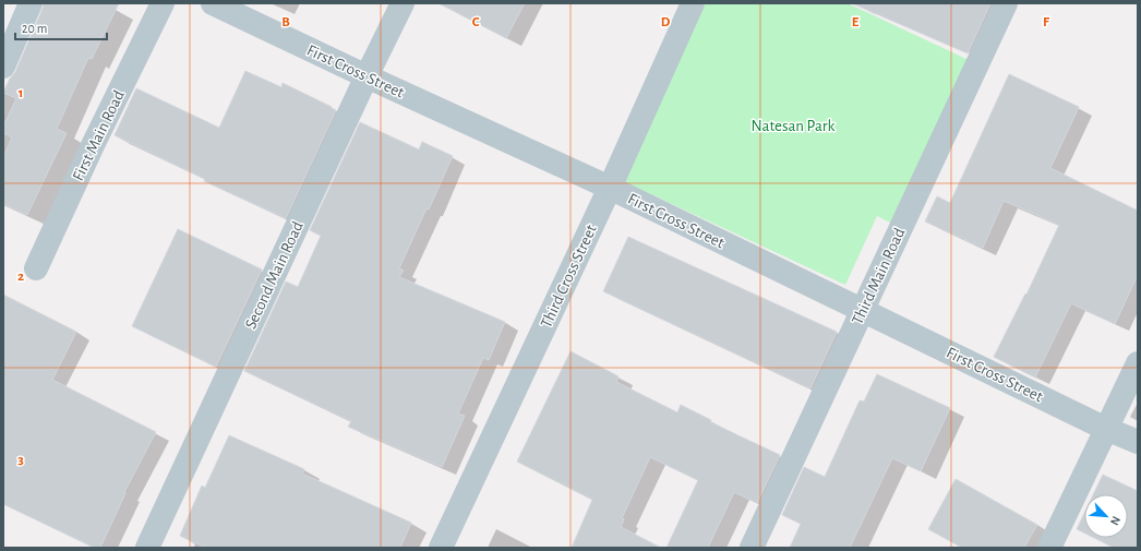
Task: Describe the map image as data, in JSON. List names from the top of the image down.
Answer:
{
  "streets": {
    "street": [
      "First Cross Street",
      "First Main Road",
      "Second Main Road",
      "Third Cross Street",
      "Third Main Road"
    ]
  },
  "crossings": [
    ["First Cross Street", "Second Main Road"],
    ["First Cross Street", "Third Cross Street"],
    ["First Cross Street", "Third Main Road"]
  ],
  "parks": ["Natesan Park"],
  "scale_bar": "20 m",
  "north": "bottom right",
  "grid": {
    "columns": [
      "B",
      "C",
      "D",
      "E",
      "F"
    ],
    "rows": ["1", "2", "3"]
  }
}
